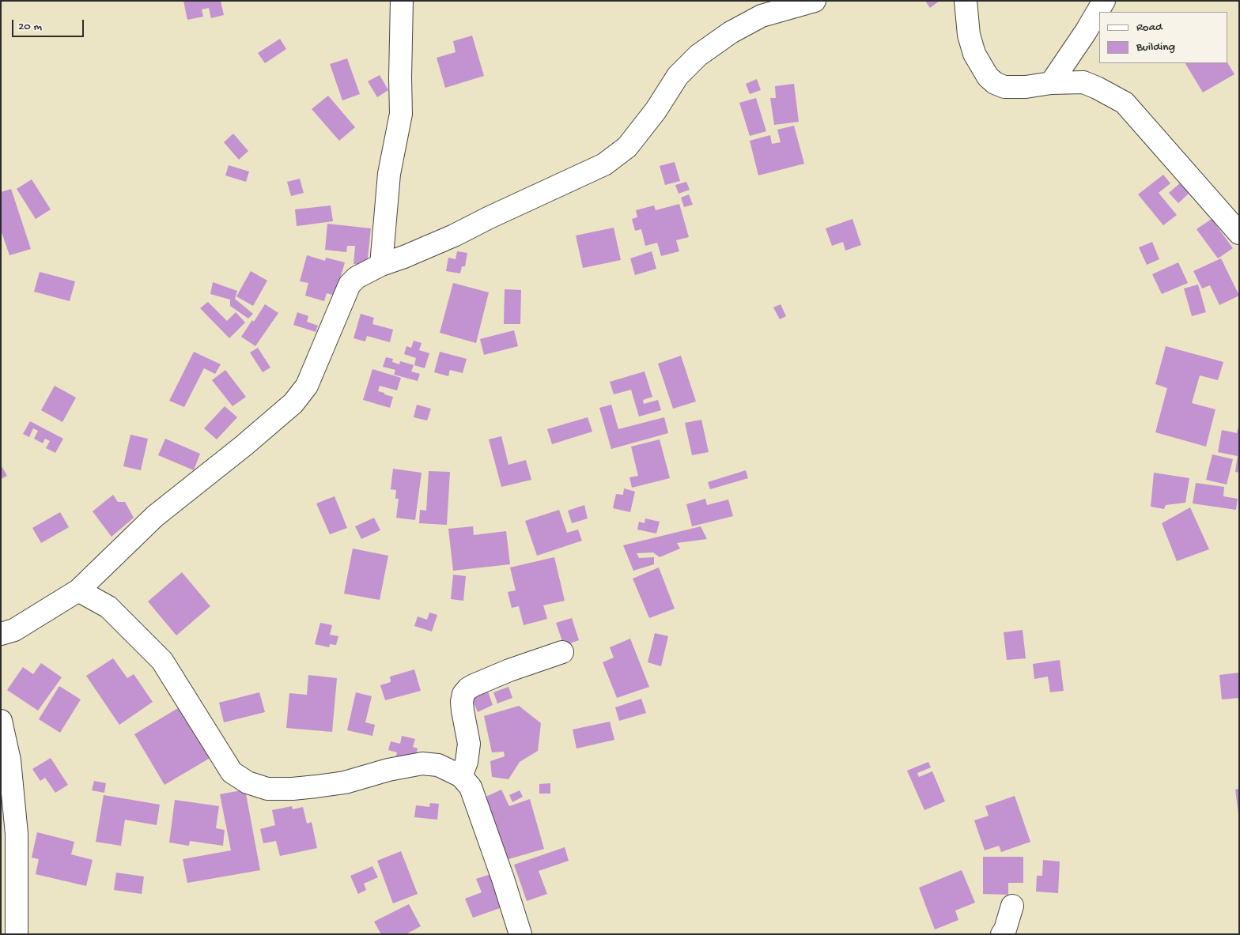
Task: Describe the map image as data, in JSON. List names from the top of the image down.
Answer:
{
  "legend": ["Road", "Building"],
  "scale_bar": "20 m"
}
